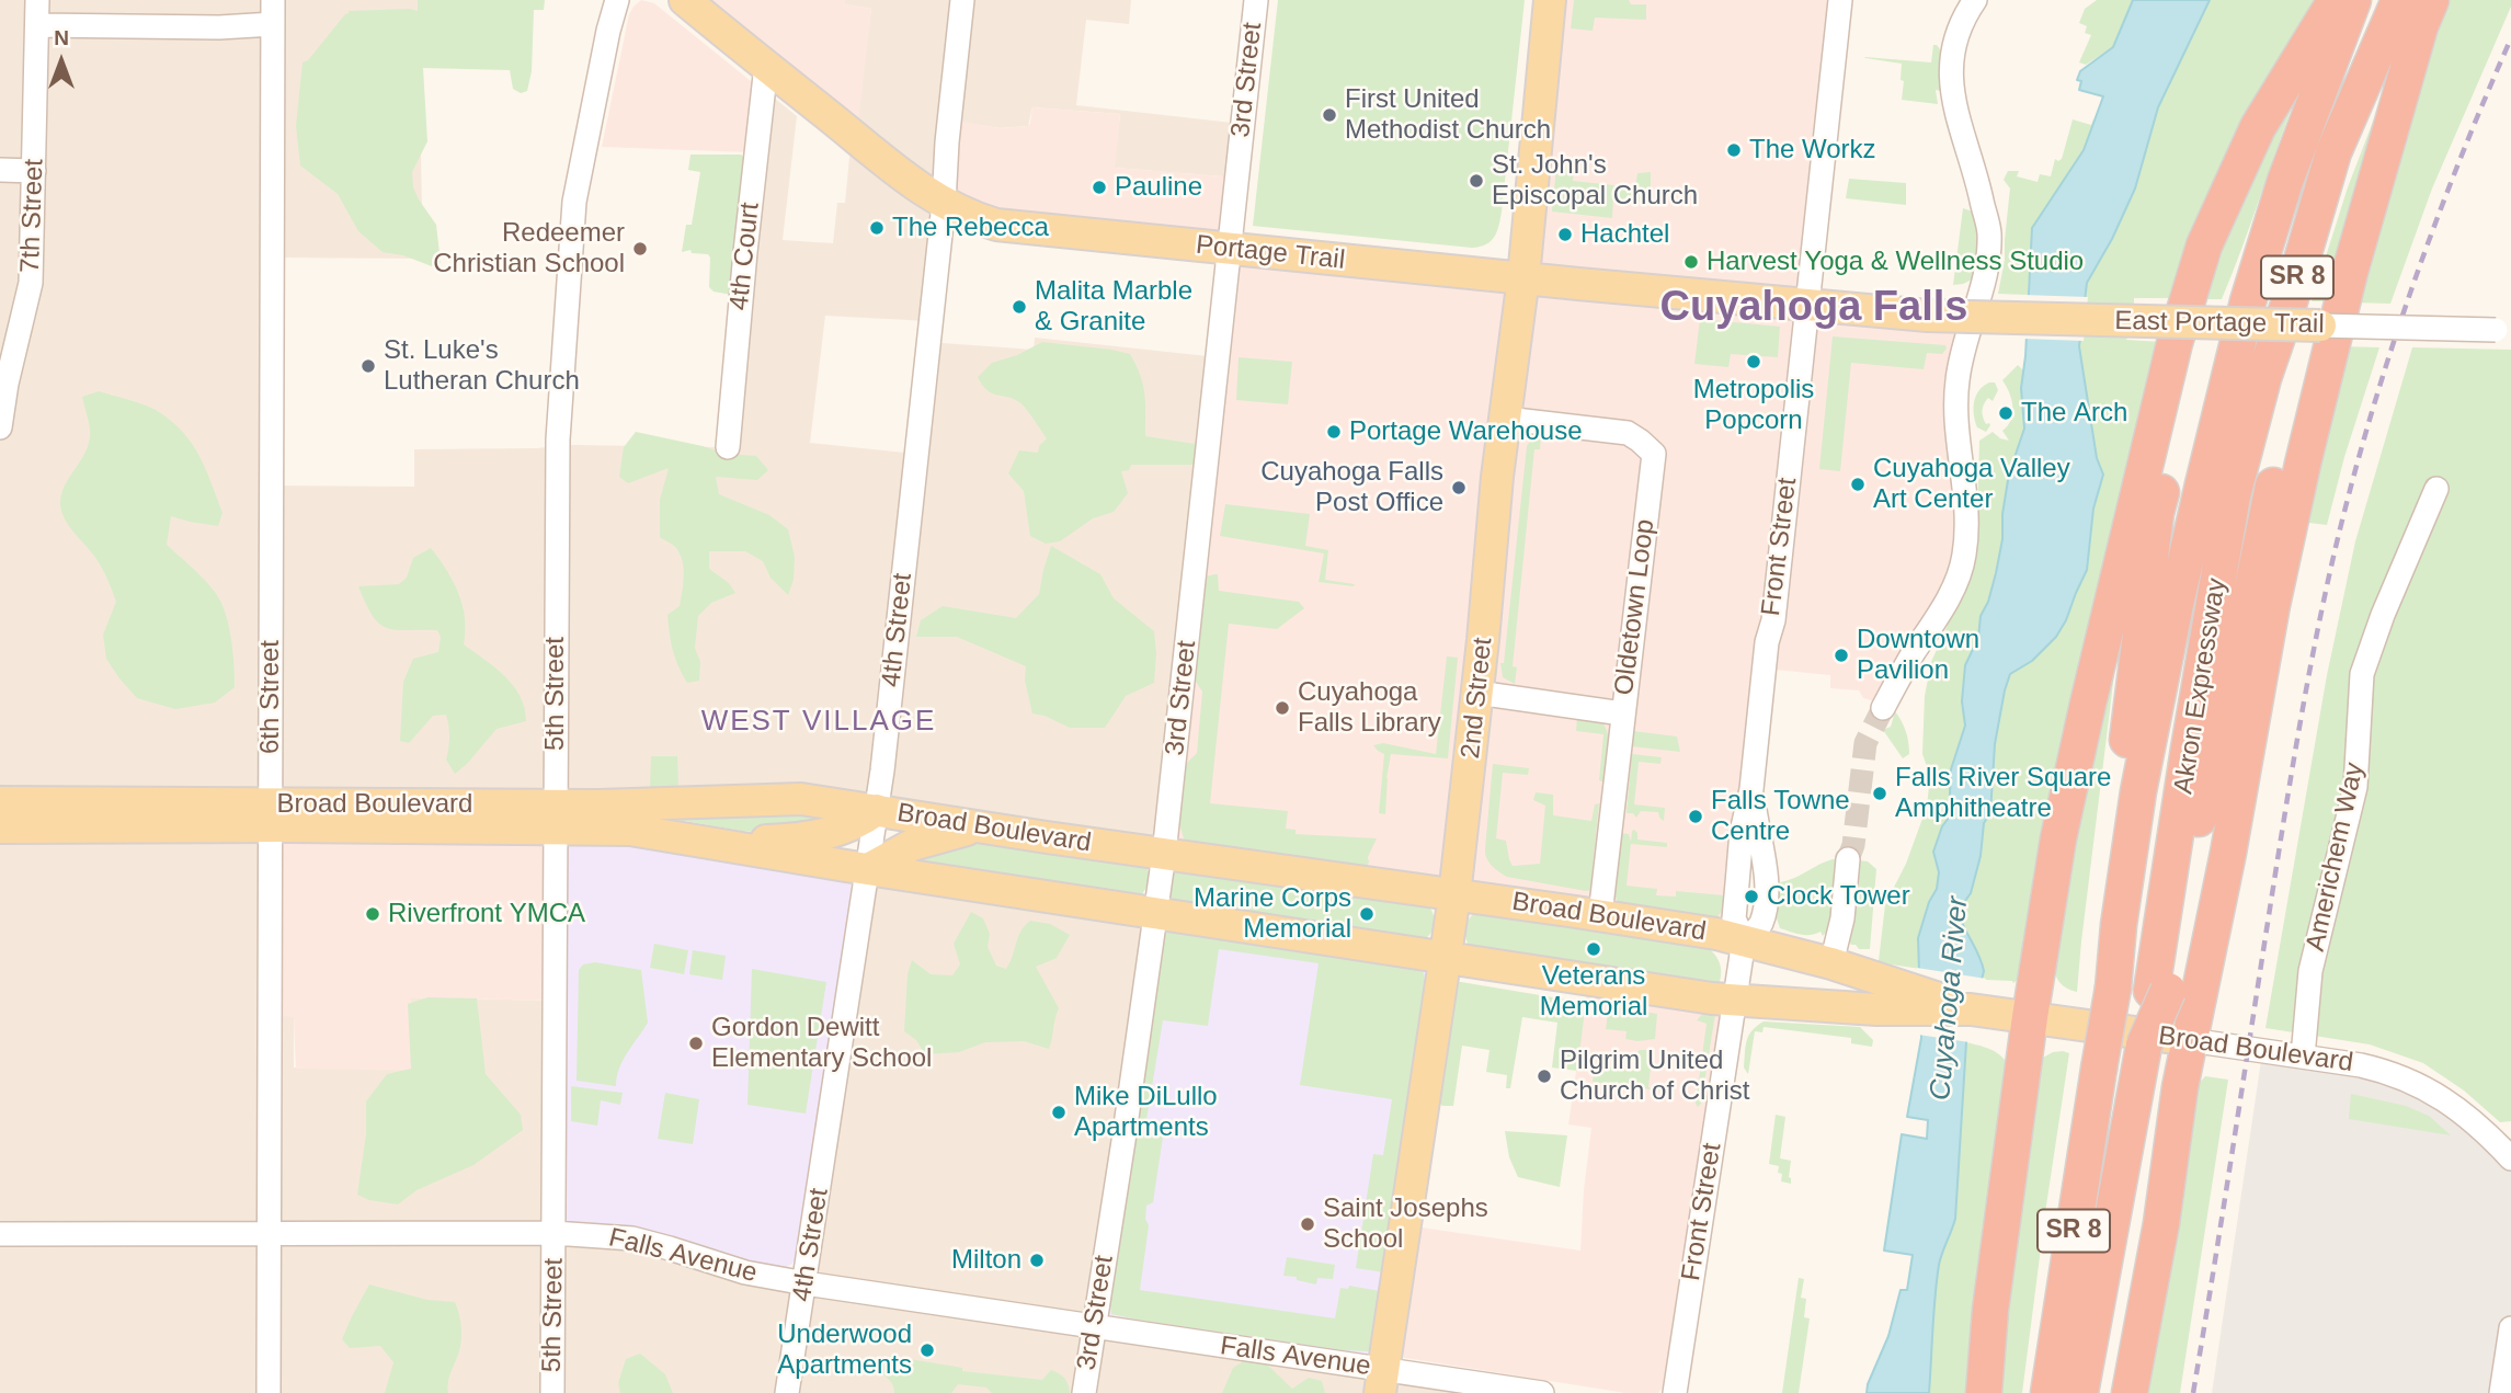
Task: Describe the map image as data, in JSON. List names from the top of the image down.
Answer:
{
  "streets": {
    "highway": ["SR 8", "Akron Expressway"],
    "main road": [
      "Portage Trail",
      "East Portage Trail",
      "2nd Street",
      "Broad Boulevard"
    ],
    "street": [
      "3rd Street",
      "7th Street",
      "4th Court",
      "Front Street",
      "Oldetown Loop",
      "4th Street",
      "5th Street",
      "6th Street",
      "Americhem Way",
      "Falls Avenue"
    ]
  },
  "crossings": [
    ["3rd Street", "Portage Trail"],
    ["3rd Street", "Broad Boulevard"],
    ["3rd Street", "Falls Avenue"],
    ["Portage Trail", "4th Court"],
    ["Portage Trail", "East Portage Trail"],
    ["Portage Trail", "Front Street"],
    ["Portage Trail", "4th Street"],
    ["Portage Trail", "2nd Street"],
    ["Front Street", "Broad Boulevard"],
    ["Oldetown Loop", "2nd Street"],
    ["Oldetown Loop", "Broad Boulevard"],
    ["4th Street", "Broad Boulevard"],
    ["4th Street", "Falls Avenue"],
    ["5th Street", "Broad Boulevard"],
    ["5th Street", "Falls Avenue"],
    ["6th Street", "Broad Boulevard"],
    ["6th Street", "Falls Avenue"],
    ["2nd Street", "Broad Boulevard"],
    ["2nd Street", "Falls Avenue"],
    ["Broad Boulevard", "Americhem Way"]
  ],
  "districts": ["Cuyahoga Falls", "WEST VILLAGE"],
  "water": ["Cuyahoga River"],
  "places": [
    "First United Methodist Church",
    "The Workz",
    "St. John's Episcopal Church",
    "Pauline",
    "The Rebecca",
    "Hachtel",
    "Redeemer Christian School",
    "Harvest Yoga & Wellness Studio",
    "Malita Marble & Granite",
    "Metropolis Popcorn",
    "St. Luke's Lutheran Church",
    "The Arch",
    "Portage Warehouse",
    "Cuyahoga Valley Art Center",
    "Cuyahoga Falls Post Office",
    "Downtown Pavilion",
    "Cuyahoga Falls Library",
    "Falls River Square Amphitheatre",
    "Falls Towne Centre",
    "Clock Tower",
    "Riverfront YMCA",
    "Marine Corps Memorial",
    "Veterans Memorial",
    "Gordon Dewitt Elementary School",
    "Pilgrim United Church of Christ",
    "Mike DiLullo Apartments",
    "Saint Josephs School",
    "Milton",
    "Underwood Apartments"
  ],
  "north": "top"
}
